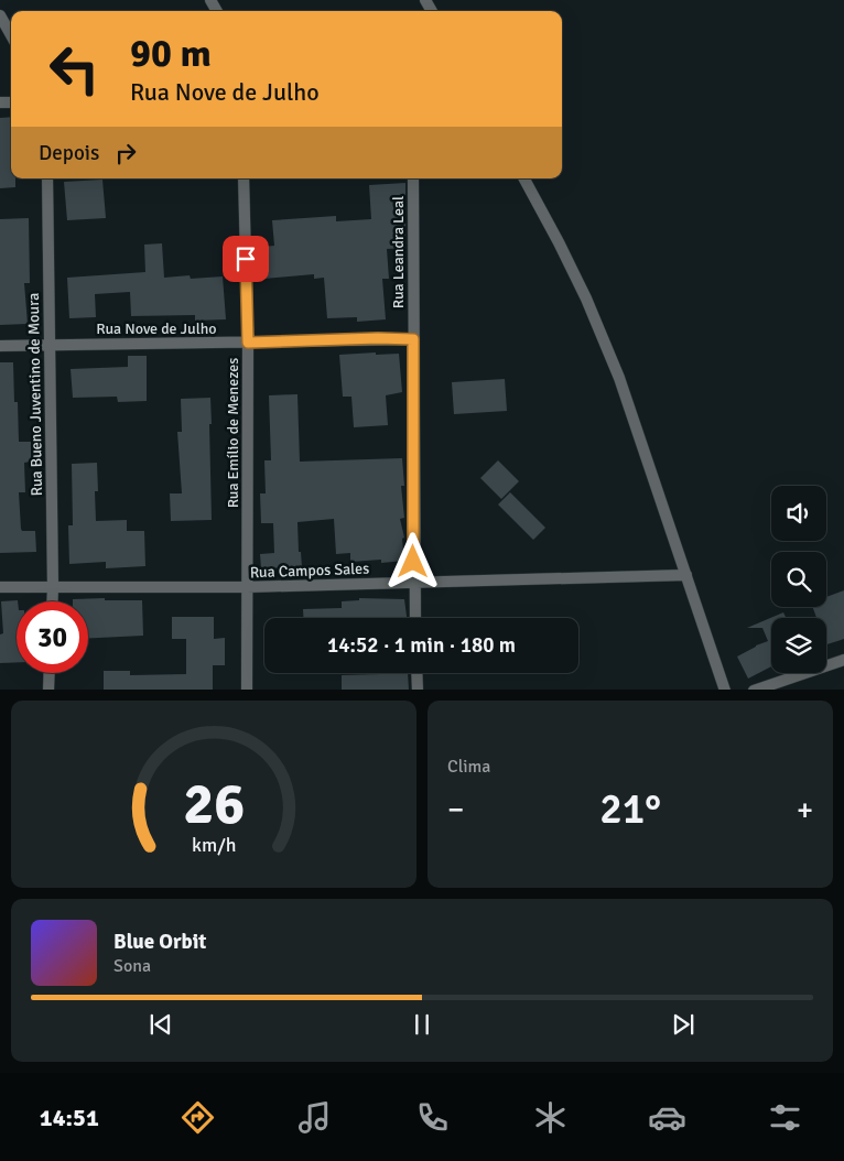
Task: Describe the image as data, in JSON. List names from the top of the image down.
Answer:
{
  "streets": {
    "street": [
      "Rua Leandra Leal",
      "Rua Nove de Julho",
      "Rua Bueno Juventino de Moura",
      "Rua Emílio de Menezes",
      "Rua Campos Sales"
    ]
  },
  "crossings": [
    ["Rua Leandra Leal", "Rua Nove de Julho"],
    ["Rua Leandra Leal", "Rua Campos Sales"],
    ["Rua Nove de Julho", "Rua Bueno Juventino de Moura"],
    ["Rua Nove de Julho", "Rua Emílio de Menezes"],
    ["Rua Bueno Juventino de Moura", "Rua Campos Sales"],
    ["Rua Emílio de Menezes", "Rua Campos Sales"]
  ],
  "page": {
    "turn": ["90 m", "Rua Nove de Julho"],
    "then": "Depois",
    "limit": "30",
    "trip": "14:52 · 1 min · 180 m",
    "tile": "Clima",
    "heat": ["−", "21°", "+"],
    "song": ["Blue Orbit", "Sona"],
    "tabs": "14:51",
    "gauge": ["26", "km/h"]
  }
}
